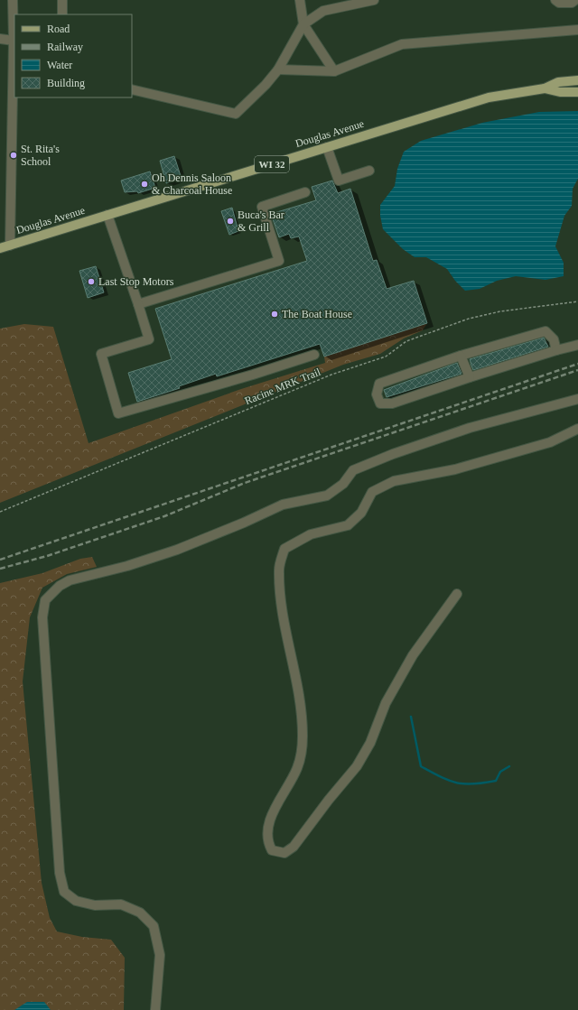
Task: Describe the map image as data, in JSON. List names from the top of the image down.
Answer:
{
  "streets": {
    "main road": ["Douglas Avenue", "WI 32"],
    "path": ["Racine MRK Trail"]
  },
  "places": [
    "St. Rita's School",
    "Oh Dennis Saloon & Charcoal House",
    "Buca's Bar & Grill",
    "Last Stop Motors",
    "The Boat House"
  ],
  "legend": [
    "Road",
    "Railway",
    "Water",
    "Building"
  ]
}
